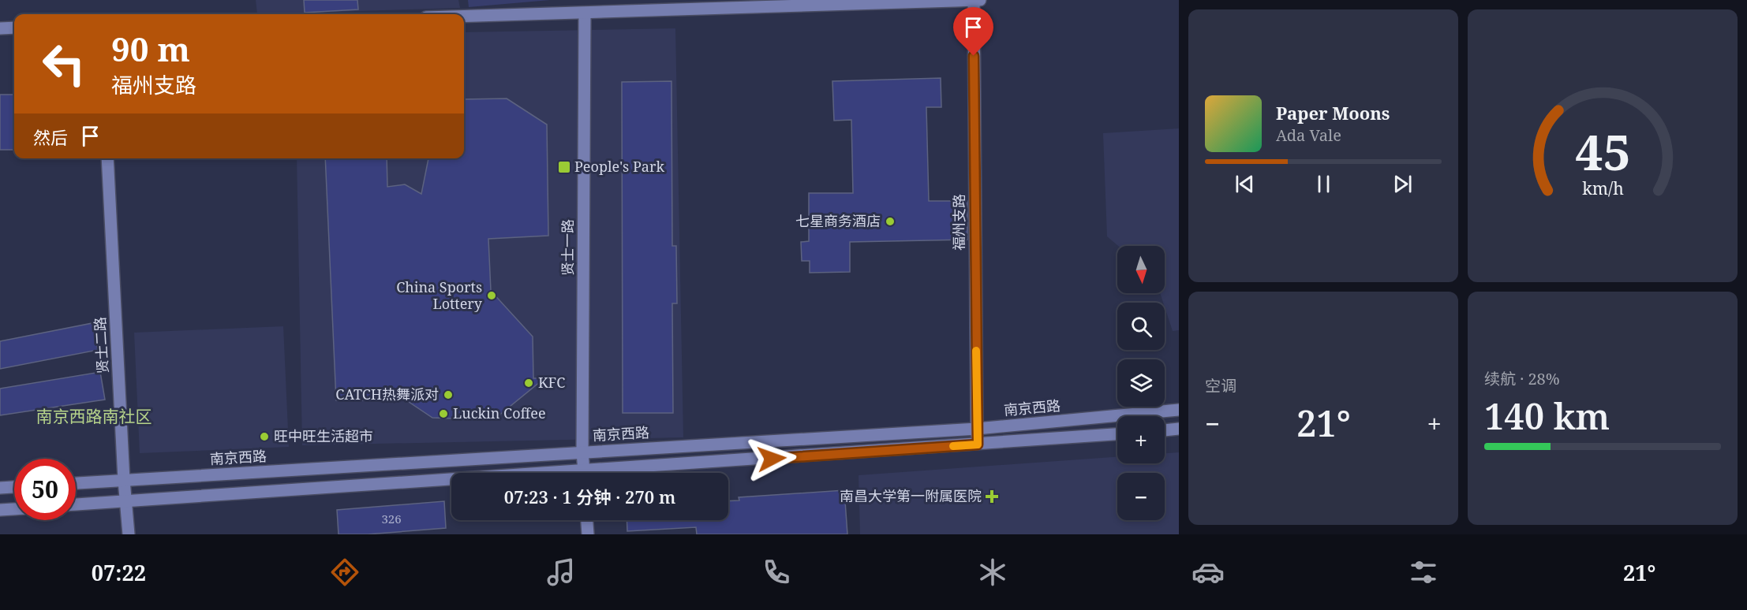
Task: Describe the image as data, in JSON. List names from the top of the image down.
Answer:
{
  "streets": {
    "main road": [
      "福州支路",
      "贤士一路",
      "贤士二路",
      "南京西路"
    ]
  },
  "crossings": [
    ["福州支路", "南京西路"],
    ["贤士一路", "南京西路"],
    ["贤士二路", "南京西路"]
  ],
  "districts": ["南京西路南社区"],
  "places": {
    "transit": ["People's Park"],
    "other": [
      "七星商务酒店",
      "China Sports Lottery",
      "KFC",
      "CATCH热舞派对",
      "Luckin Coffee",
      "旺中旺生活超市"
    ],
    "health": ["南昌大学第一附属医院"]
  },
  "house_numbers": ["326"],
  "north": "bottom",
  "page": {
    "turn": ["90 m", "福州支路"],
    "song": ["Paper Moons", "Ada Vale"],
    "then": "然后",
    "map_buttons": ["+", "−"],
    "tile": [
      "空调",
      ["续航 · 28%", "140 km"]
    ],
    "heat": ["−", "21°", "+"],
    "limit": "50",
    "trip": "07:23 · 1 分钟 · 270 m",
    "tabs": ["07:22", "21°"],
    "gauge": ["45", "km/h"]
  }
}
